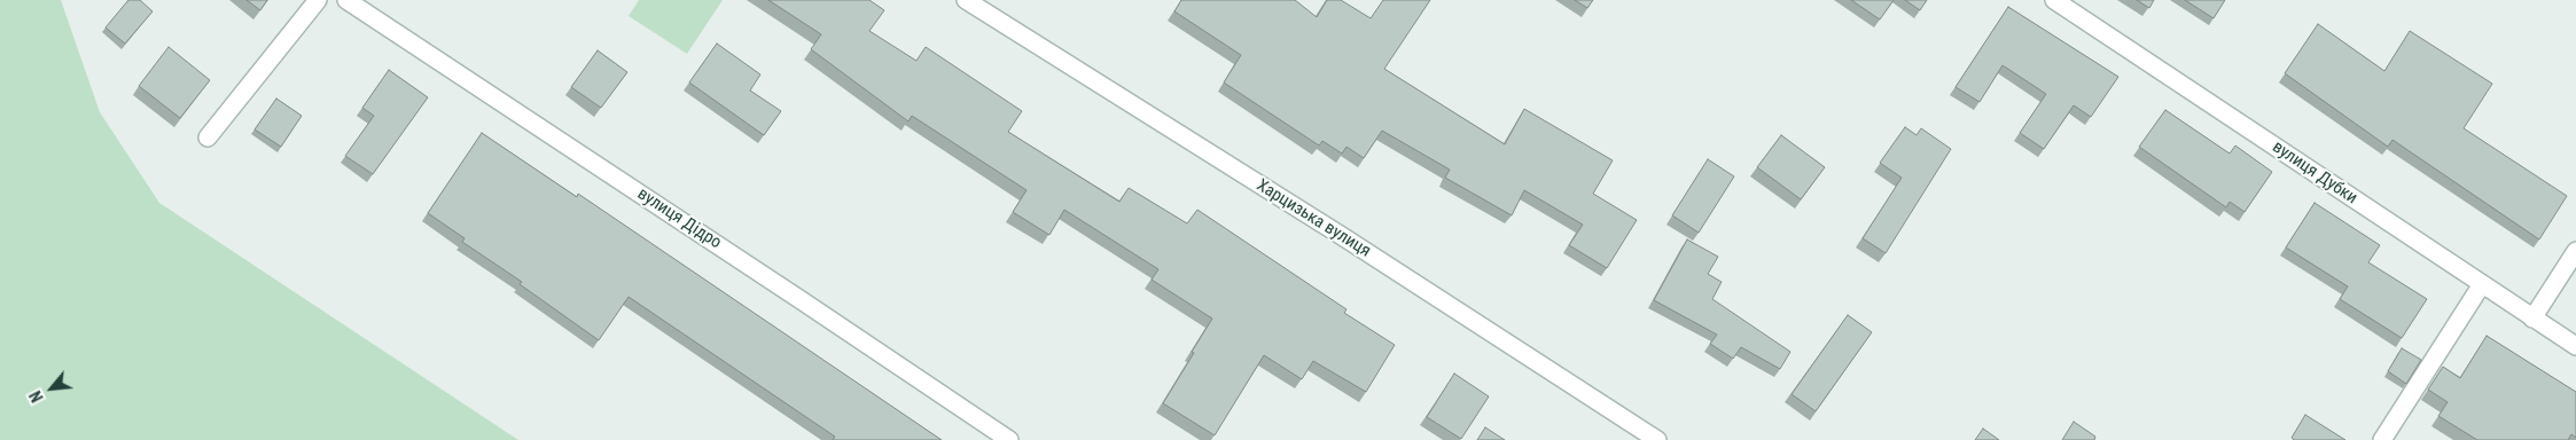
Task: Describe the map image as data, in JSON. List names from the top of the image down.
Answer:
{
  "streets": {
    "street": ["вулиця Дубки", "вулиця Дідро", "Харцизька вулиця"]
  },
  "north": "bottom left"
}
